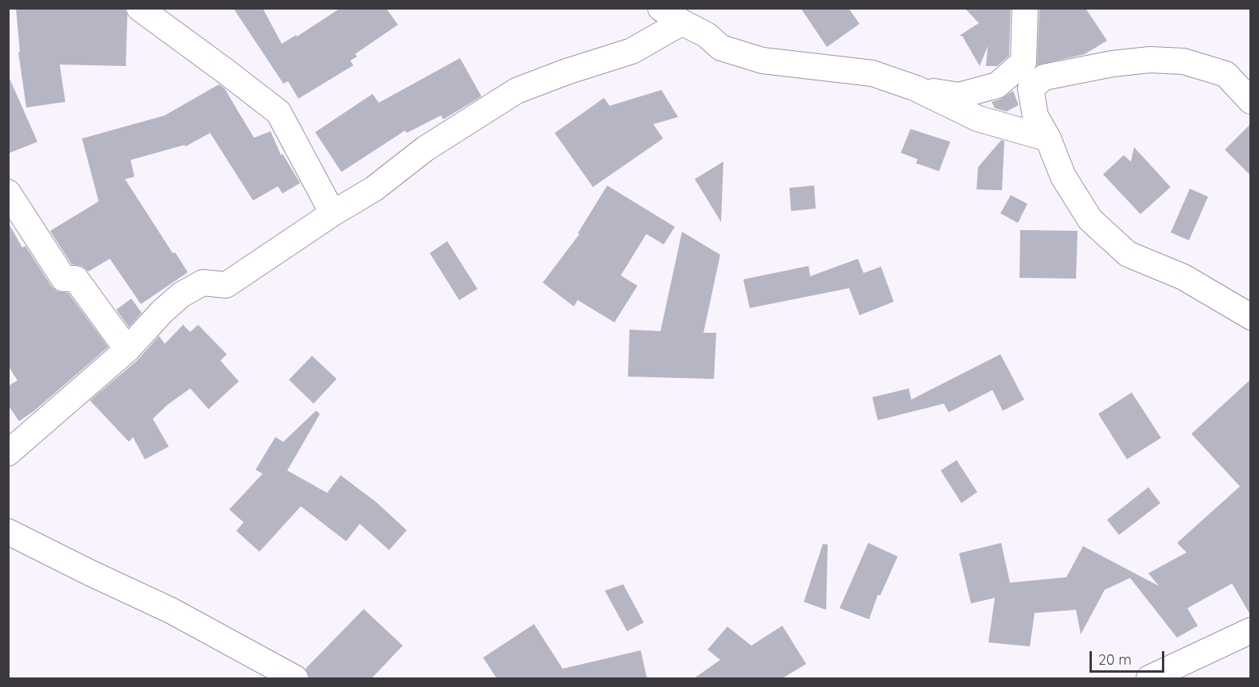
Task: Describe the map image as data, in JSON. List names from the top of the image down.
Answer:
{
  "scale_bar": "20 m"
}
